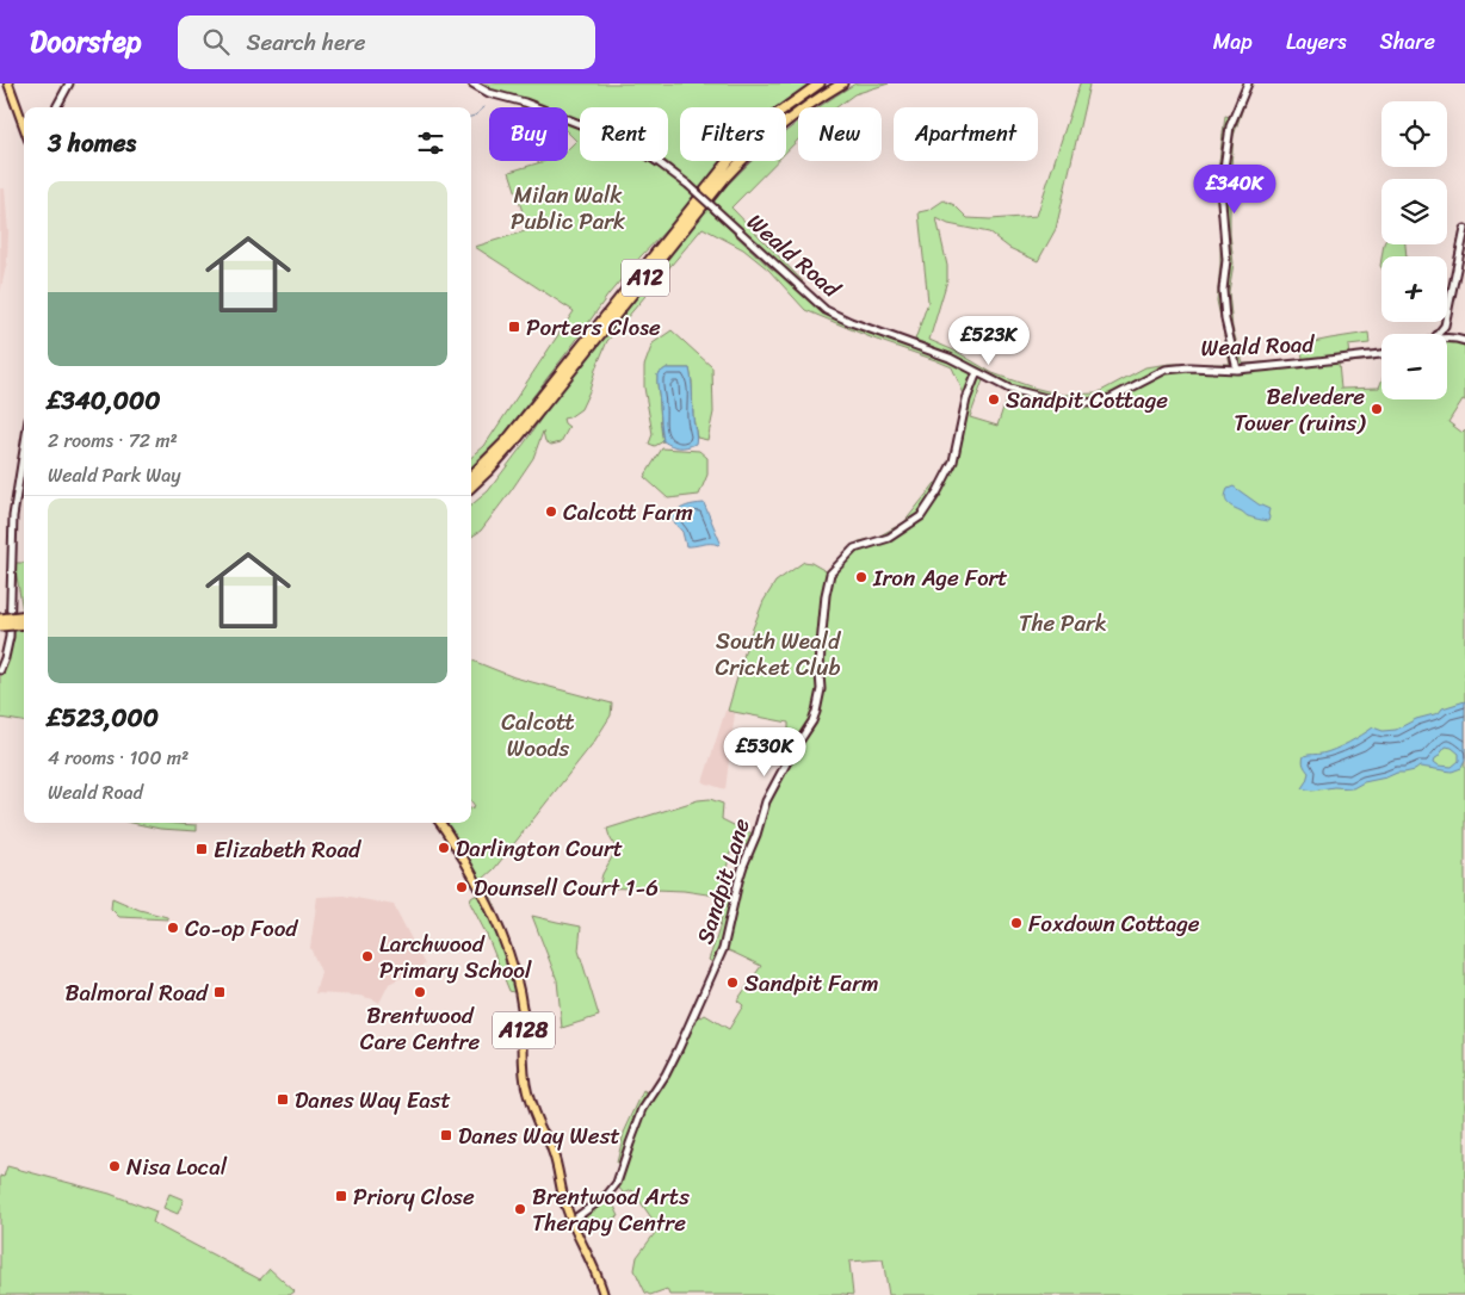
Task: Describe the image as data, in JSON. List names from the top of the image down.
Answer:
{
  "streets": {
    "highway": ["A12"],
    "main road": ["A128"],
    "street": ["Weald Road", "Sandpit Lane"]
  },
  "crossings": [
    ["Weald Road", "Sandpit Lane"],
    ["Sandpit Lane", "A128"]
  ],
  "parks": [
    "Milan Walk Public Park",
    "The Park",
    "South Weald Cricket Club",
    "Calcott Woods"
  ],
  "places": {
    "transit": [
      "Porters Close",
      "Elizabeth Road",
      "Balmoral Road",
      "Danes Way East",
      "Danes Way West",
      "Priory Close"
    ],
    "other": [
      "Sandpit Cottage",
      "Belvedere Tower (ruins)",
      "Calcott Farm",
      "Iron Age Fort",
      "Darlington Court",
      "Dounsell Court 1-6",
      "Foxdown Cottage",
      "Co-op Food",
      "Larchwood Primary School",
      "Sandpit Farm",
      "Brentwood Care Centre",
      "Nisa Local",
      "Brentwood Arts Therapy Centre"
    ]
  },
  "page": {
    "header": "Doorstep",
    "search": "Search here",
    "nav": ["Map", "Layers", "Share"],
    "map_buttons": ["+", "−"],
    "chip": [
      "Buy",
      "Rent",
      "Filters",
      "New",
      "Apartment"
    ],
    "heading": "3 homes",
    "price": ["£340K", "£523K", "£530K"],
    "list": [
      {
        "name": "£340,000",
        "note": "2 rooms · 72 m² · Weald Park Way"
      },
      {
        "name": "£523,000",
        "note": "4 rooms · 100 m² · Weald Road"
      }
    ]
  }
}
